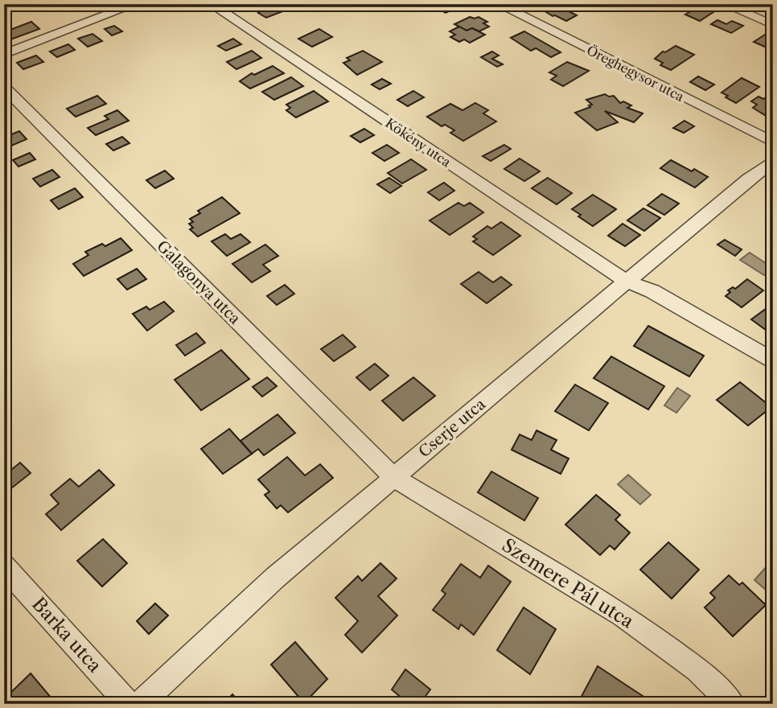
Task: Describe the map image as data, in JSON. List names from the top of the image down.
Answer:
{
  "streets": {
    "street": [
      "Öreghegysor utca",
      "Kökény utca",
      "Galagonya utca",
      "Cserje utca",
      "Szemere Pál utca",
      "Barka utca"
    ]
  },
  "crossings": [
    ["Kökény utca", "Cserje utca"],
    ["Galagonya utca", "Cserje utca"],
    ["Galagonya utca", "Szemere Pál utca"],
    ["Cserje utca", "Szemere Pál utca"]
  ]
}
